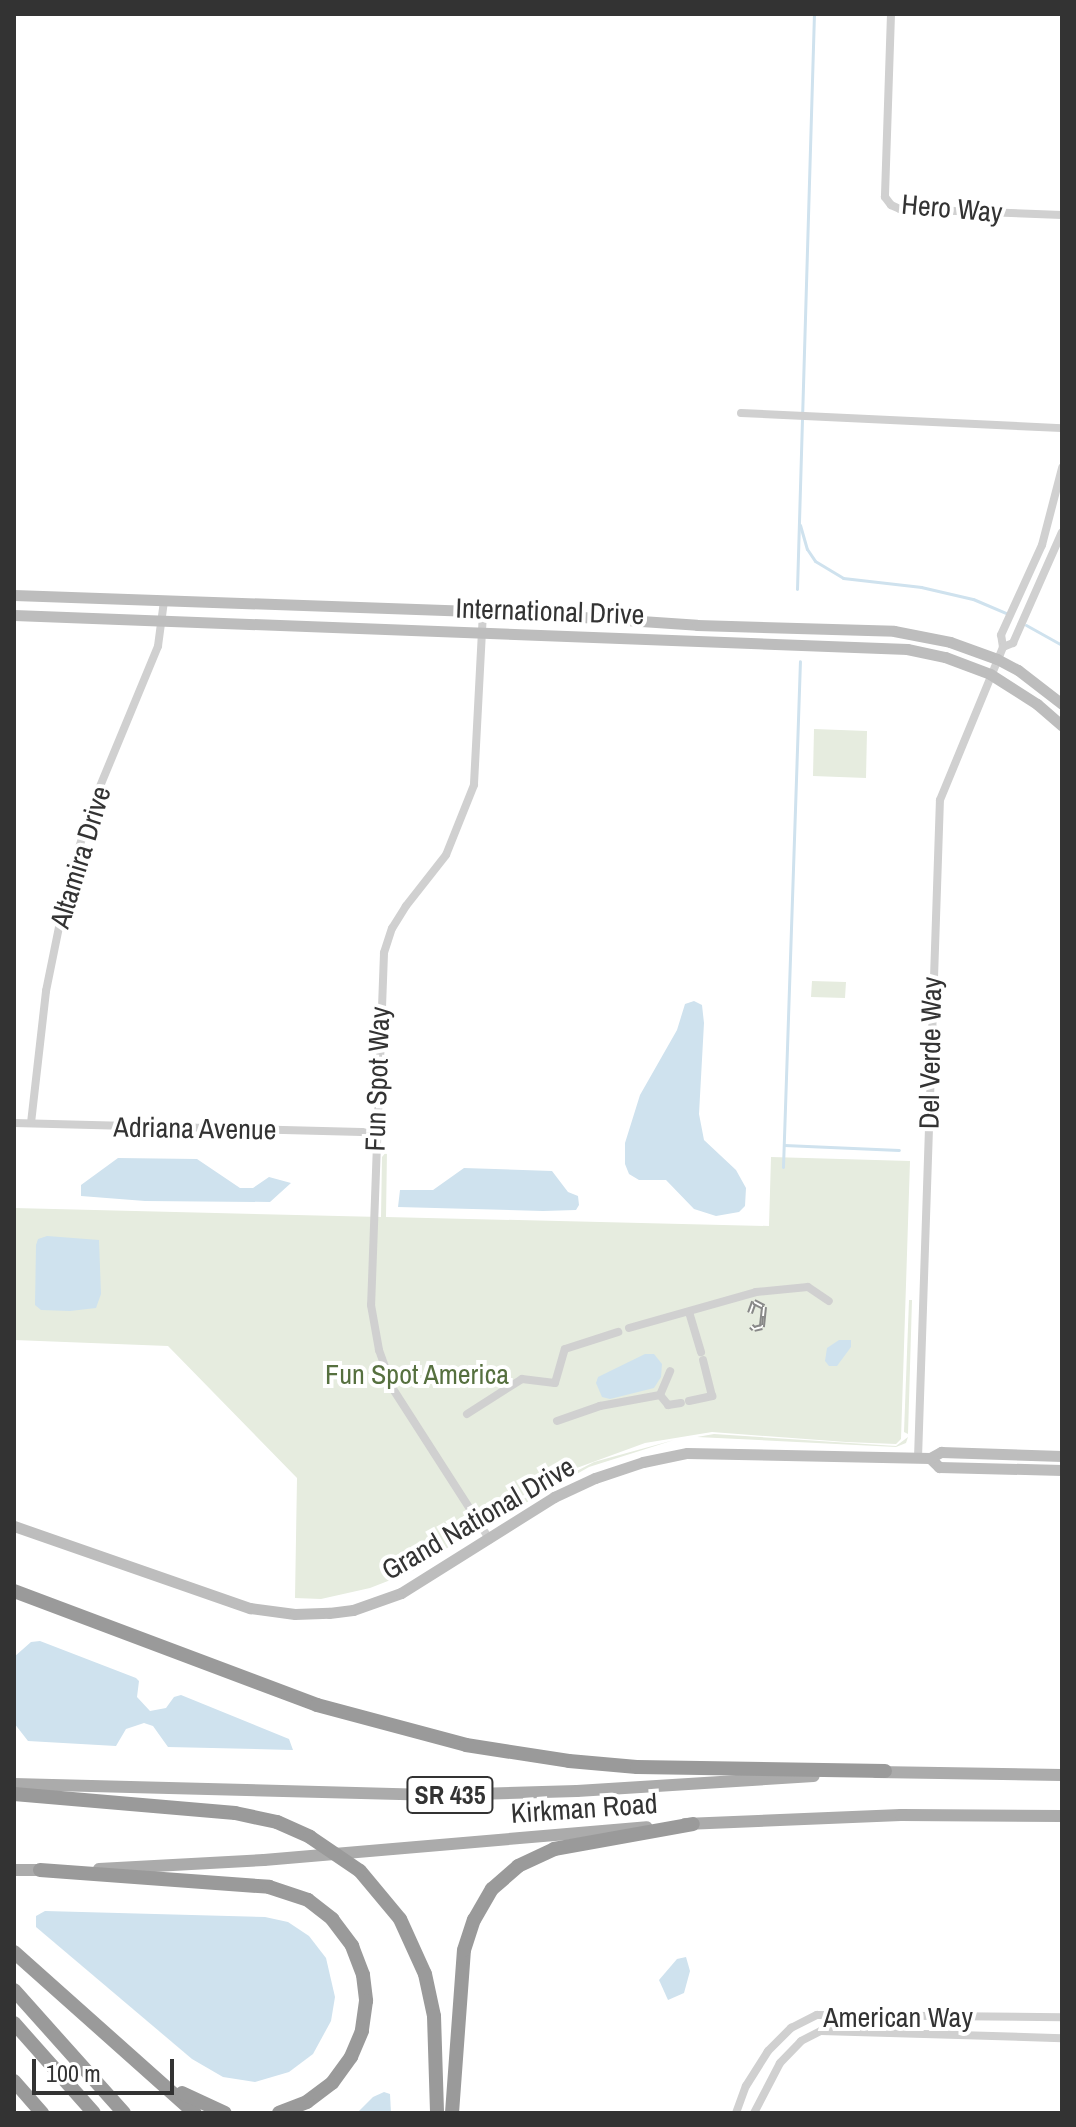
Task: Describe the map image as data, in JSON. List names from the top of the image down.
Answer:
{
  "streets": {
    "main road": ["SR 435", "Kirkman Road"],
    "street": [
      "Hero Way",
      "International Drive",
      "Altamira Drive",
      "Del Verde Way",
      "Fun Spot Way",
      "Adriana Avenue",
      "Grand National Drive",
      "American Way"
    ]
  },
  "crossings": [
    ["International Drive", "Altamira Drive"],
    ["International Drive", "Del Verde Way"],
    ["International Drive", "Fun Spot Way"],
    ["Altamira Drive", "Adriana Avenue"],
    ["Del Verde Way", "Grand National Drive"],
    ["Fun Spot Way", "Adriana Avenue"],
    ["Fun Spot Way", "Grand National Drive"]
  ],
  "parks": ["Fun Spot America"],
  "scale_bar": "100 m"
}
